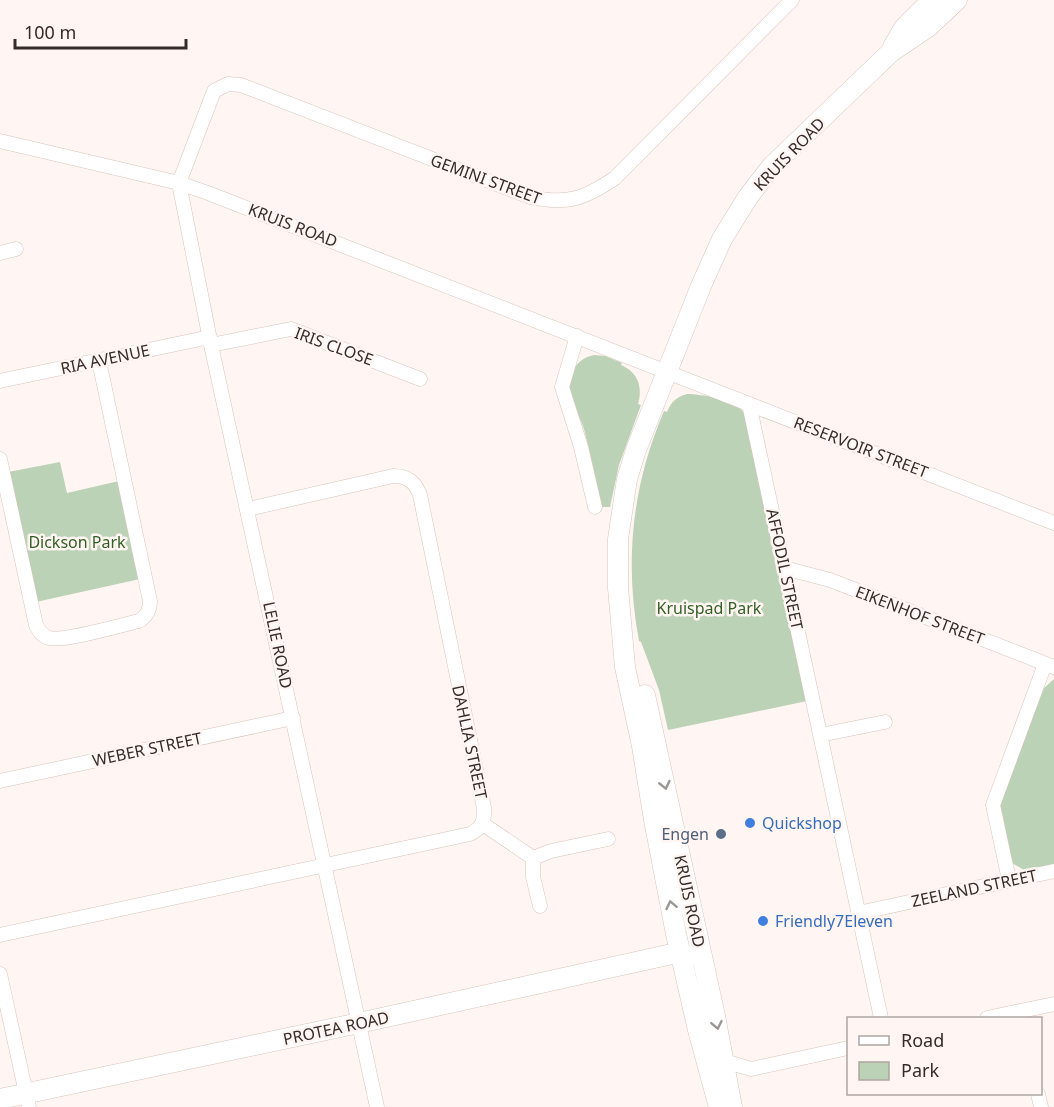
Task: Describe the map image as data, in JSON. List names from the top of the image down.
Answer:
{
  "streets": {
    "street": [
      "KRUIS ROAD",
      "GEMINI STREET",
      "IRIS CLOSE",
      "RIA AVENUE",
      "RESERVOIR STREET",
      "AFFODIL STREET",
      "EIKENHOF STREET",
      "LELIE ROAD",
      "DAHLIA STREET",
      "WEBER STREET",
      "ZEELAND STREET",
      "PROTEA ROAD"
    ]
  },
  "crossings": [
    ["KRUIS ROAD", "GEMINI STREET"],
    ["KRUIS ROAD", "RESERVOIR STREET"],
    ["KRUIS ROAD", "LELIE ROAD"],
    ["KRUIS ROAD", "PROTEA ROAD"],
    ["GEMINI STREET", "LELIE ROAD"],
    ["IRIS CLOSE", "RIA AVENUE"],
    ["IRIS CLOSE", "LELIE ROAD"],
    ["RIA AVENUE", "LELIE ROAD"],
    ["RESERVOIR STREET", "AFFODIL STREET"],
    ["AFFODIL STREET", "EIKENHOF STREET"],
    ["AFFODIL STREET", "ZEELAND STREET"],
    ["LELIE ROAD", "DAHLIA STREET"],
    ["LELIE ROAD", "WEBER STREET"],
    ["LELIE ROAD", "PROTEA ROAD"]
  ],
  "parks": ["Dickson Park", "Kruispad Park"],
  "places": ["Quickshop", "Engen", "Friendly7Eleven"],
  "legend": ["Road", "Park"],
  "scale_bar": "100 m"
}
